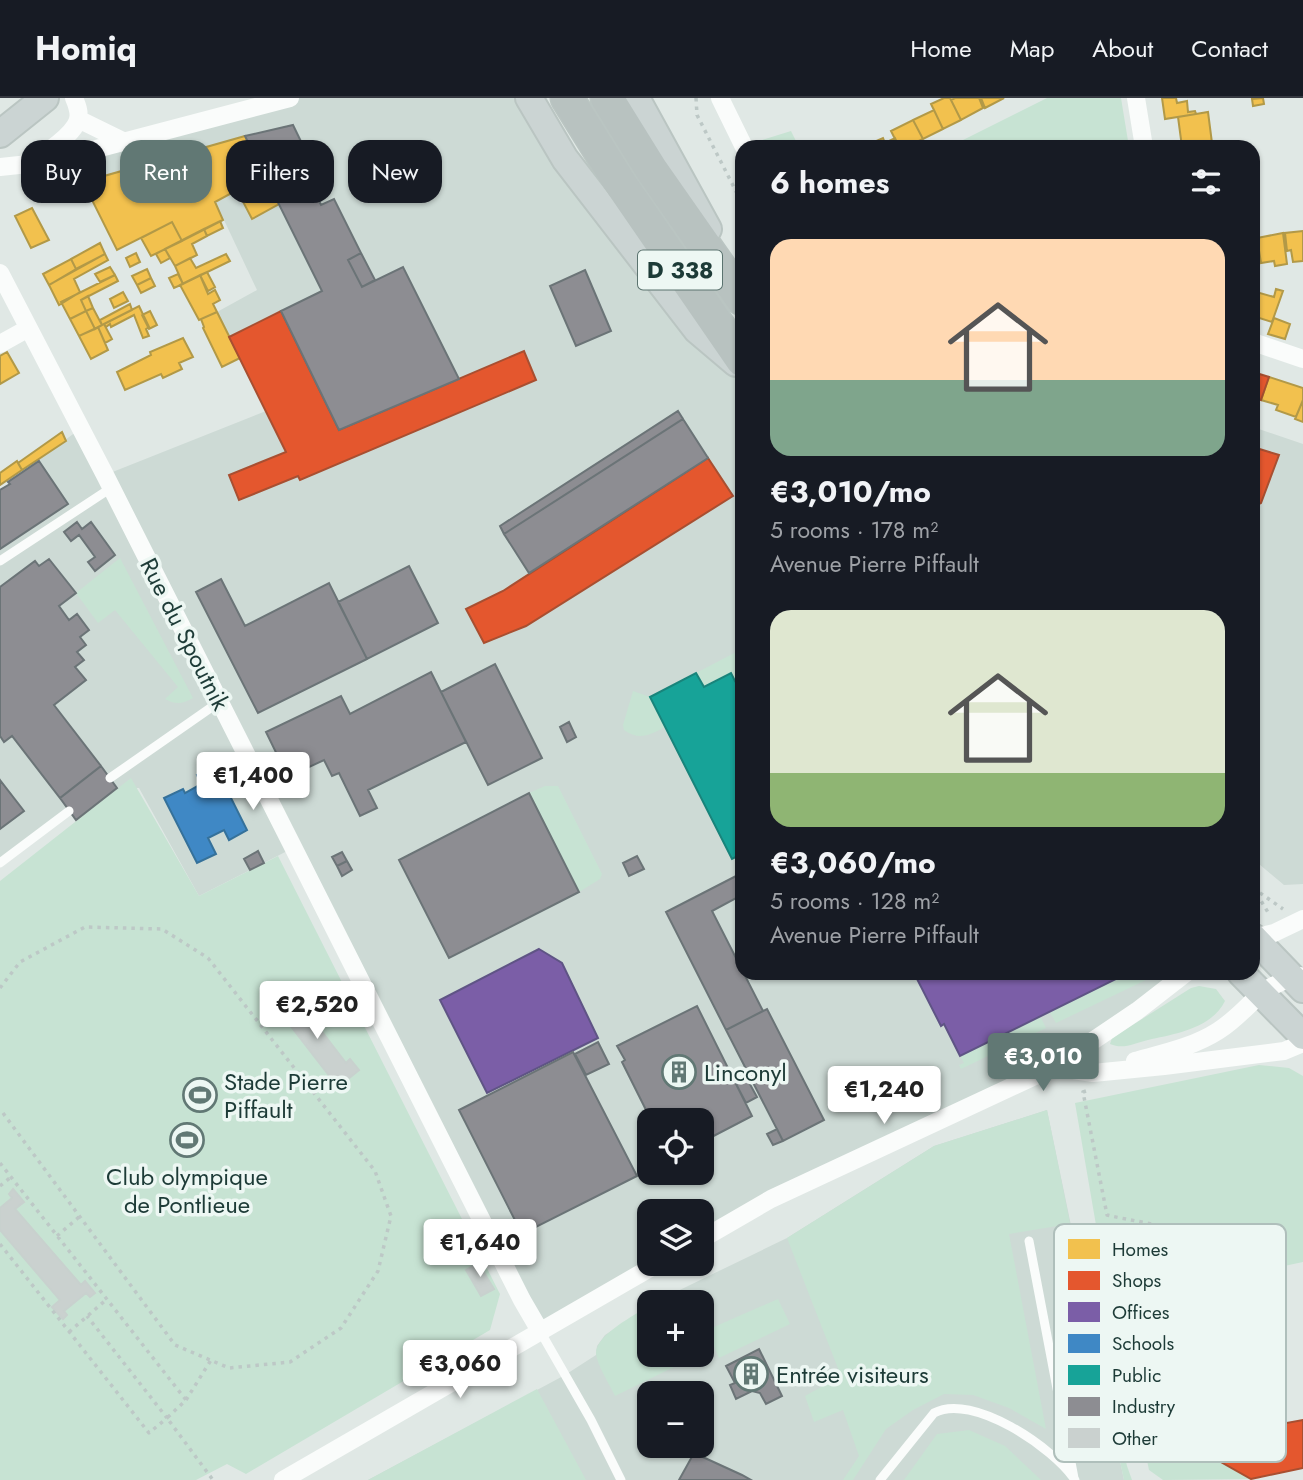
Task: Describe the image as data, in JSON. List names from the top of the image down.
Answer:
{
  "streets": {
    "highway": ["D 338"],
    "street": ["Rue du Spoutnik"]
  },
  "places": {
    "building": ["Linconyl", "Entrée visiteurs"],
    "sports": ["Stade Pierre Piffault", "Club olympique de Pontlieue"]
  },
  "legend": [
    "Homes",
    "Shops",
    "Offices",
    "Schools",
    "Public",
    "Industry",
    "Other"
  ],
  "page": {
    "header": "Homiq",
    "nav": [
      "Home",
      "Map",
      "About",
      "Contact"
    ],
    "chip": [
      "Buy",
      "Rent",
      "Filters",
      "New"
    ],
    "heading": "6 homes",
    "list": [
      {
        "name": "€3,010/mo",
        "note": "5 rooms · 178 m² · Avenue Pierre Piffault"
      },
      {
        "name": "€3,060/mo",
        "note": "5 rooms · 128 m² · Avenue Pierre Piffault"
      }
    ],
    "price": [
      "€1,400",
      "€2,520",
      "€3,010",
      "€1,240",
      "€1,640",
      "€3,060"
    ],
    "map_buttons": ["+", "−"]
  }
}
